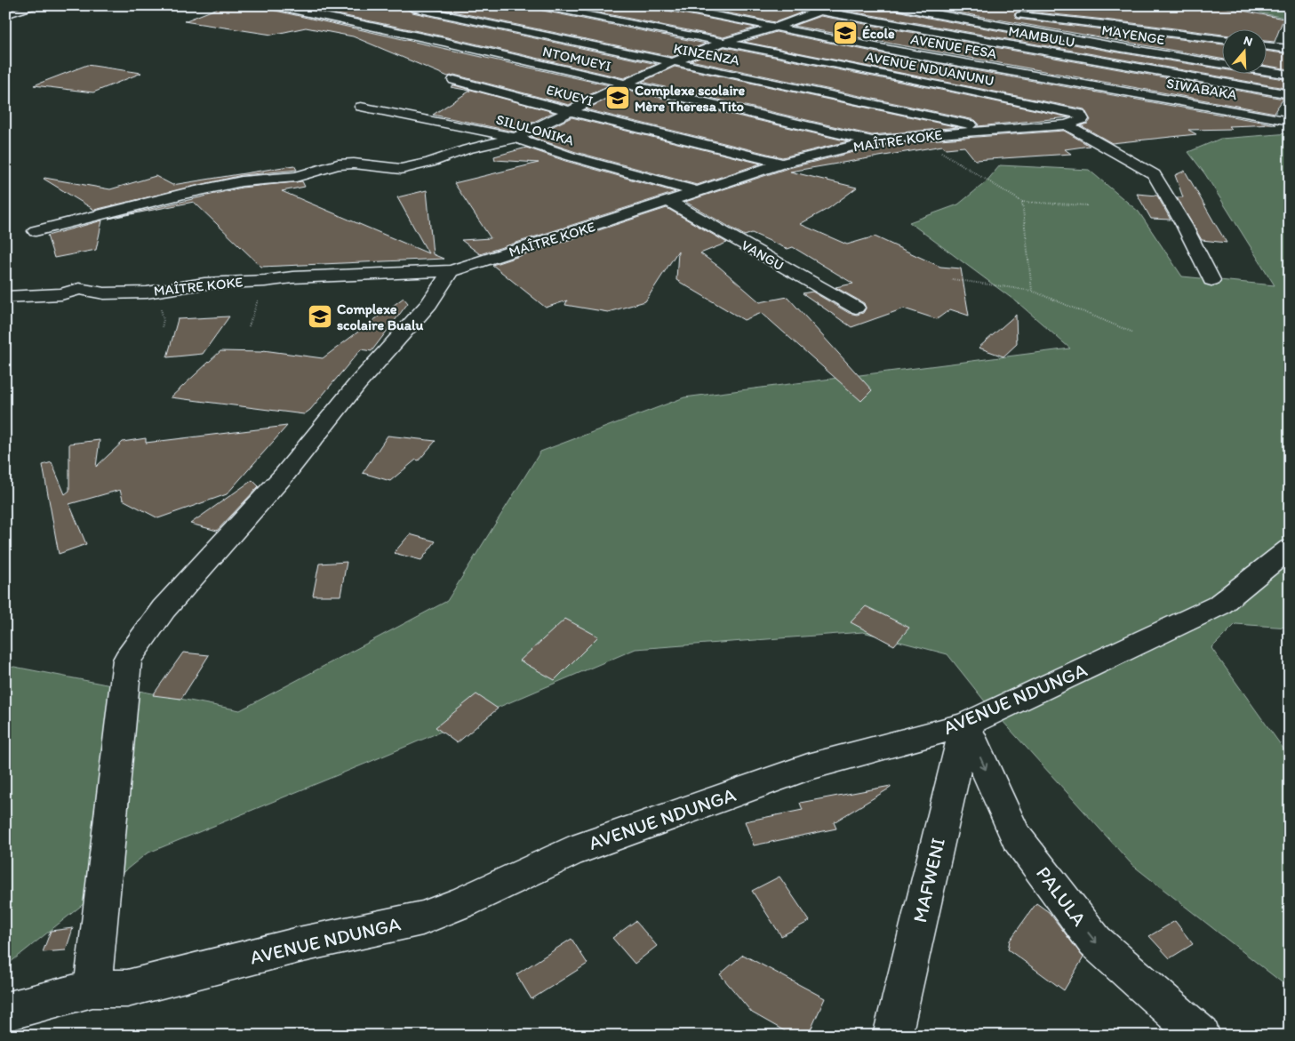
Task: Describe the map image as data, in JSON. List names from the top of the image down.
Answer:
{
  "streets": {
    "street": [
      "MAYENGE",
      "MAMBULU",
      "AVENUE FESA",
      "KINZENZA",
      "NTOMUEYI",
      "AVENUE NDUANUNU",
      "SIWABAKA",
      "EKUEYI",
      "SILULONIKA",
      "MAÎTRE KOKE",
      "VANGU",
      "AVENUE NDUNGA",
      "MAFWENI",
      "PALULA"
    ]
  },
  "crossings": [
    ["MAMBULU", "AVENUE FESA"],
    ["MAMBULU", "SIWABAKA"],
    ["AVENUE FESA", "SIWABAKA"],
    ["KINZENZA", "MAÎTRE KOKE"],
    ["NTOMUEYI", "MAÎTRE KOKE"],
    ["EKUEYI", "MAÎTRE KOKE"],
    ["SILULONIKA", "MAÎTRE KOKE"],
    ["MAÎTRE KOKE", "VANGU"],
    ["AVENUE NDUNGA", "MAFWENI"],
    ["AVENUE NDUNGA", "PALULA"],
    ["MAFWENI", "PALULA"]
  ],
  "one_way": ["PALULA"],
  "places": {
    "school or university": ["École", "Complexe scolaire Mère Theresa Tito", "Complexe scolaire Bualu"]
  },
  "north": "top"
}
